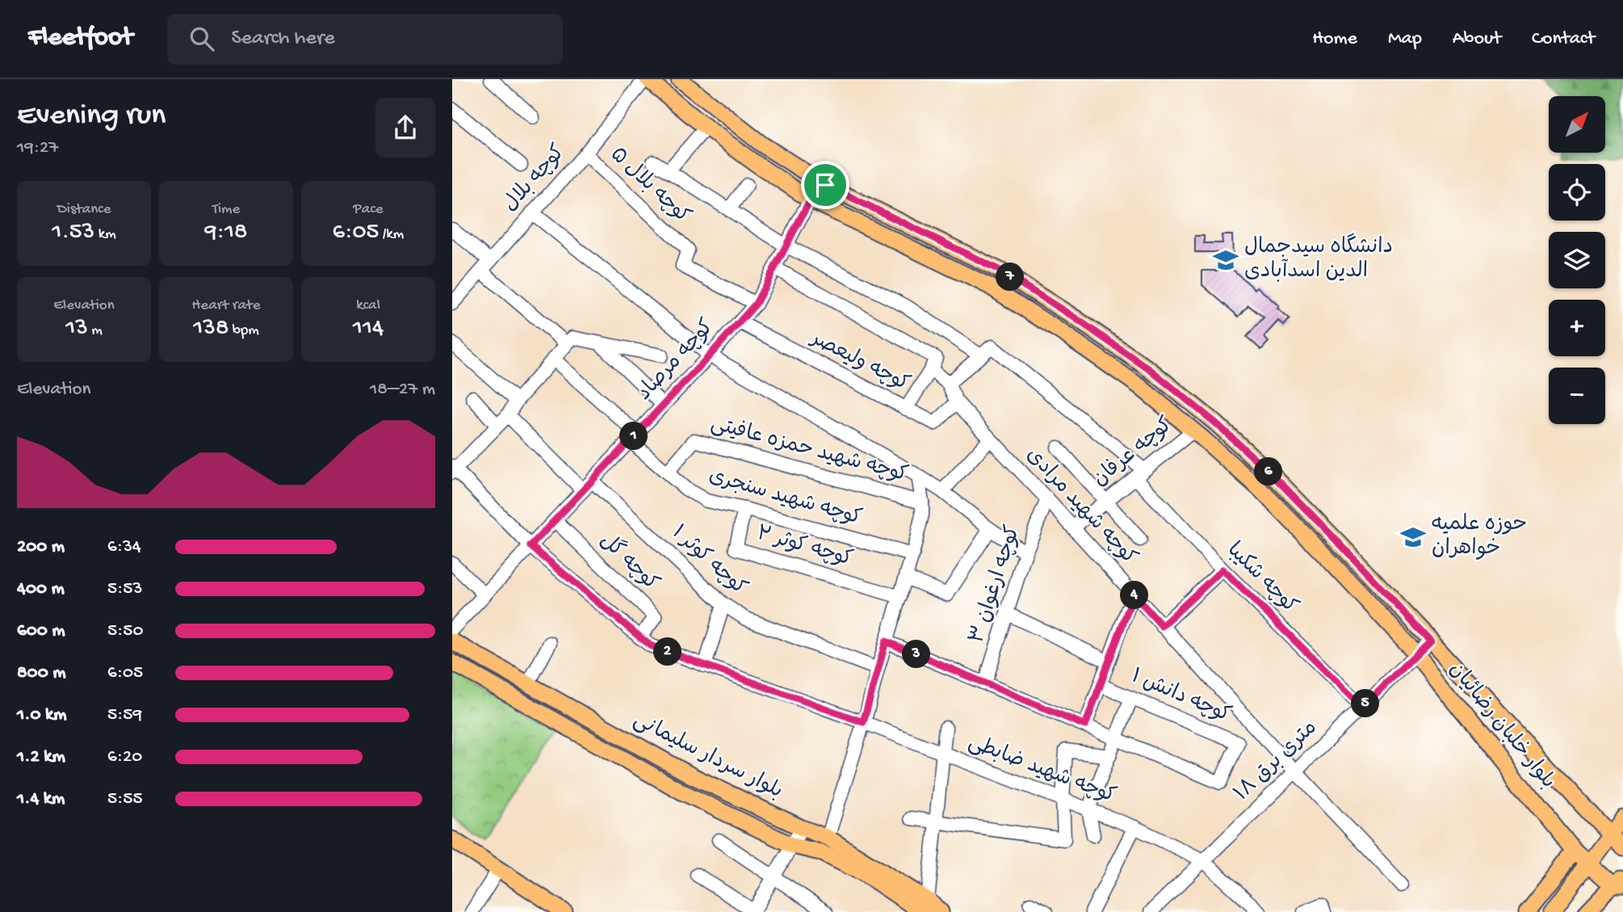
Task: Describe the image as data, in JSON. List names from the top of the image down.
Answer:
{
  "streets": {
    "main road": ["بلوار خلبان رضائیان", "بلوار سردار سلیمانی"],
    "street": [
      "کوچه بلال",
      "کوچه بلال ۵",
      "کوچه مرصاد",
      "کوچه ولیعصر",
      "کوچه شهید حمزه عافیتی",
      "کوچه عرفان",
      "کوچه شهید سنجری",
      "کوچه شهید مرادی",
      "کوچه کوثر ۲",
      "کوچه کوثر ۱",
      "کوچه گل",
      "کوچه شکیبا",
      "کوچه ارغوان ۳",
      "کوچه دانش ۱",
      "۱۸ متری برق",
      "کوچه شهید ضابطی"
    ]
  },
  "crossings": [
    ["کوچه بلال", "کوچه بلال ۵"],
    ["کوچه بلال", "بلوار خلبان رضائیان"],
    ["کوچه بلال ۵", "کوچه مرصاد"],
    ["کوچه مرصاد", "کوچه ولیعصر"],
    ["کوچه مرصاد", "کوچه شهید سنجری"],
    ["کوچه مرصاد", "کوچه شهید مرادی"],
    ["کوچه مرصاد", "کوچه کوثر ۱"],
    ["کوچه مرصاد", "کوچه گل"],
    ["کوچه مرصاد", "بلوار خلبان رضائیان"],
    ["کوچه مرصاد", "کوچه شهید ضابطی"],
    ["کوچه ولیعصر", "کوچه شهید مرادی"],
    ["کوچه شهید حمزه عافیتی", "کوچه شهید سنجری"],
    ["کوچه عرفان", "کوچه شهید مرادی"],
    ["کوچه عرفان", "کوچه شکیبا"],
    ["کوچه عرفان", "بلوار خلبان رضائیان"],
    ["کوچه شهید سنجری", "کوچه کوثر ۲"],
    ["کوچه شهید مرادی", "کوچه ارغوان ۳"],
    ["کوچه شهید مرادی", "۱۸ متری برق"],
    ["کوچه گل", "کوچه شهید ضابطی"],
    ["کوچه شکیبا", "۱۸ متری برق"],
    ["بلوار خلبان رضائیان", "۱۸ متری برق"],
    ["۱۸ متری برق", "کوچه شهید ضابطی"]
  ],
  "places": {
    "school or university": ["دانشگاه سیدجمال الدین اسدآبادی", "حوزه علمیه خواهران"]
  },
  "north": "top right",
  "page": {
    "header": "Fleetfoot",
    "search": "Search here",
    "nav": [
      "Home",
      "Map",
      "About",
      "Contact"
    ],
    "heading": ["Evening run", "19:27"],
    "map_buttons": ["+", "−"],
    "stats": [
      ["Distance", "1.53 km"],
      ["Time", "9:18"],
      ["Pace", "6:05 /km"],
      ["Elevation", "13 m"],
      ["Heart rate", "138 bpm"],
      ["kcal", "114"]
    ],
    "pins": [
      "7",
      "1",
      "6",
      "4",
      "2",
      "3",
      "5"
    ],
    "chart": ["Elevation", "18–27 m"],
    "list": [
      {
        "name": "200 m",
        "note": "6:34"
      },
      {
        "name": "400 m",
        "note": "5:53"
      },
      {
        "name": "600 m",
        "note": "5:50"
      },
      {
        "name": "800 m",
        "note": "6:05"
      },
      {
        "name": "1.0 km",
        "note": "5:59"
      },
      {
        "name": "1.2 km",
        "note": "6:20"
      },
      {
        "name": "1.4 km",
        "note": "5:55"
      }
    ]
  }
}
